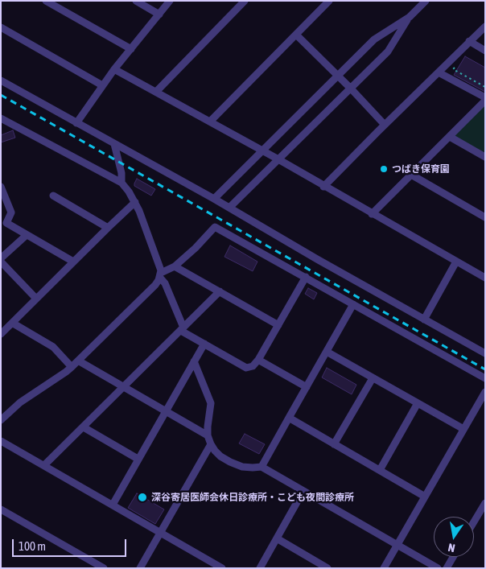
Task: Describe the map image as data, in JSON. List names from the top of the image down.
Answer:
{
  "places": ["つばき保育園", "深谷寄居医師会休日診療所・こども夜間診療所"],
  "scale_bar": "100 m",
  "north": "bottom"
}
